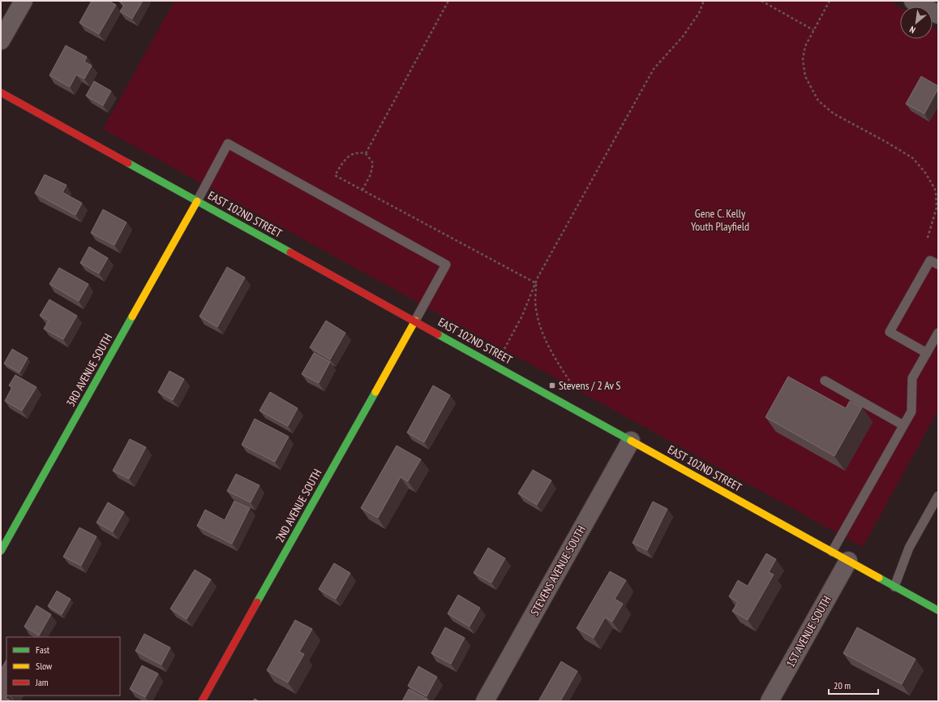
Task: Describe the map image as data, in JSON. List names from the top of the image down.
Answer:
{
  "streets": {
    "street": [
      "EAST 102ND STREET",
      "3RD AVENUE SOUTH",
      "2ND AVENUE SOUTH",
      "STEVENS AVENUE SOUTH",
      "1ST AVENUE SOUTH"
    ]
  },
  "crossings": [
    ["EAST 102ND STREET", "3RD AVENUE SOUTH"],
    ["EAST 102ND STREET", "2ND AVENUE SOUTH"],
    ["EAST 102ND STREET", "STEVENS AVENUE SOUTH"],
    ["EAST 102ND STREET", "1ST AVENUE SOUTH"]
  ],
  "parks": ["Gene C. Kelly Youth Playfield"],
  "places": {
    "transit": ["Stevens / 2 Av S"]
  },
  "legend": ["Fast", "Slow", "Jam"],
  "scale_bar": "20 m",
  "north": "bottom left"
}
